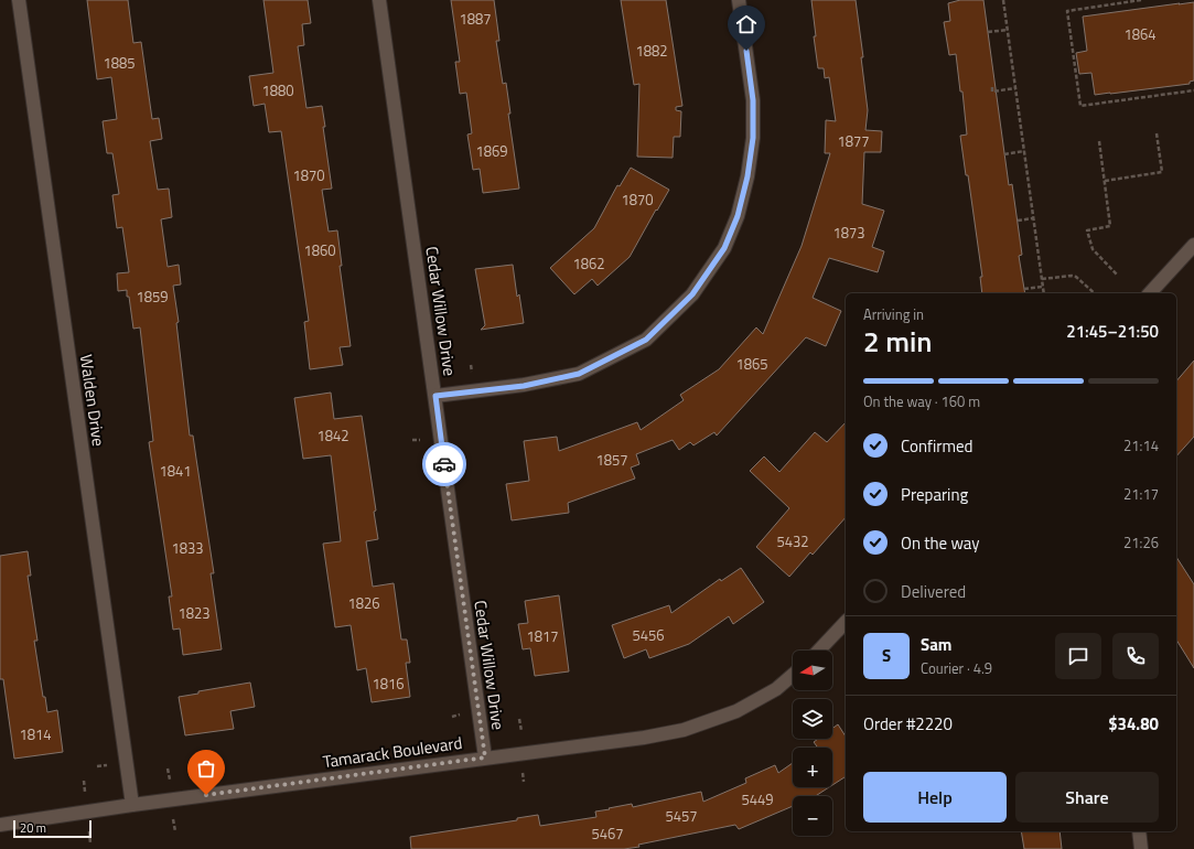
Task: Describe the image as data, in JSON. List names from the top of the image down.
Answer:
{
  "streets": {
    "street": ["Cedar Willow Drive", "Walden Drive", "Tamarack Boulevard"]
  },
  "crossings": [
    ["Cedar Willow Drive", "Tamarack Boulevard"],
    ["Walden Drive", "Tamarack Boulevard"]
  ],
  "house_numbers": [
    "1887",
    "1864",
    "1882",
    "1885",
    "1880",
    "1877",
    "1869",
    "1870",
    "1870",
    "1873",
    "1860",
    "1862",
    "1859",
    "1865",
    "1842",
    "1857",
    "1841",
    "5432",
    "1833",
    "1826",
    "1823",
    "5456",
    "1817",
    "1816",
    "1814",
    "5449",
    "5457",
    "5467"
  ],
  "scale_bar": "20 m",
  "north": "left",
  "page": {
    "heading": ["2 min", "Arriving in", "21:45–21:50"],
    "panel": [
      "Sam",
      "Courier · 4.9",
      "Order #2220",
      "$34.80"
    ],
    "bar": "On the way · 160 m",
    "list": [
      ["Confirmed", "21:14"],
      ["Preparing", "21:17"],
      ["On the way", "21:26"],
      "Delivered"
    ],
    "round": "S",
    "map_buttons": ["+", "−"],
    "buttons": ["Help", "Share"],
    "scale": "20 m"
  }
}
